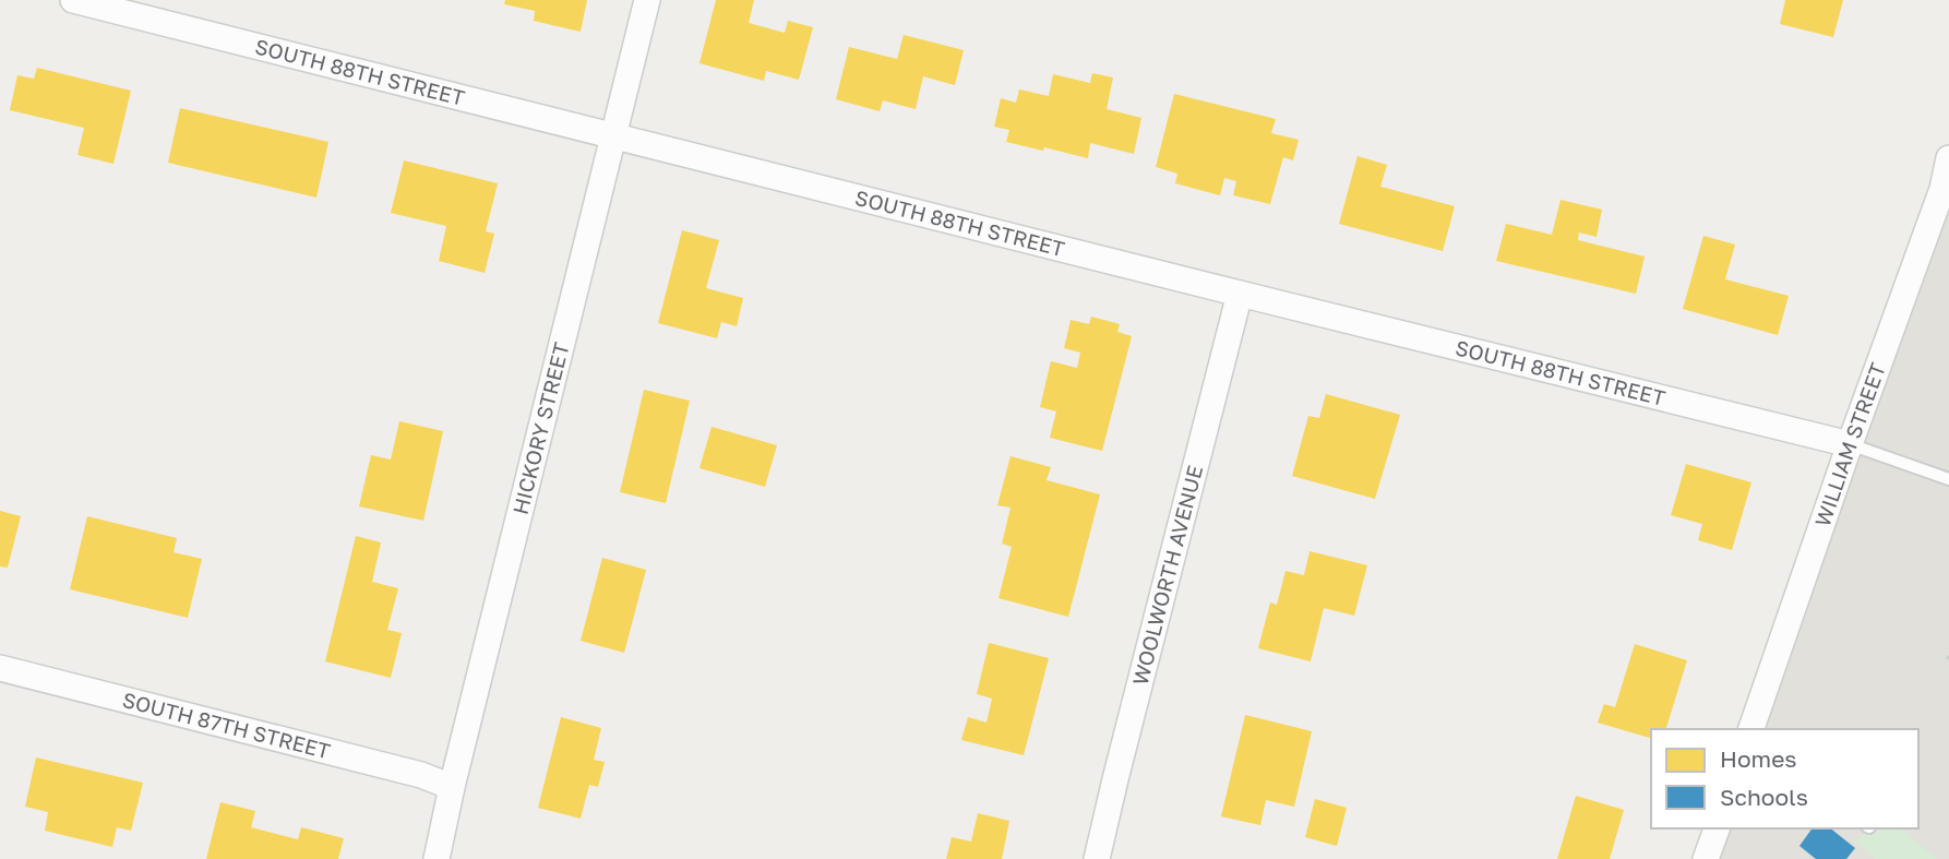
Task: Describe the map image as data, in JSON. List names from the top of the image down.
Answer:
{
  "streets": {
    "street": [
      "SOUTH 88TH STREET",
      "HICKORY STREET",
      "WILLIAM STREET",
      "WOOLWORTH AVENUE",
      "SOUTH 87TH STREET"
    ]
  },
  "crossings": [
    ["SOUTH 88TH STREET", "HICKORY STREET"],
    ["SOUTH 88TH STREET", "WILLIAM STREET"],
    ["SOUTH 88TH STREET", "WOOLWORTH AVENUE"],
    ["HICKORY STREET", "SOUTH 87TH STREET"]
  ],
  "legend": ["Homes", "Schools"]
}
